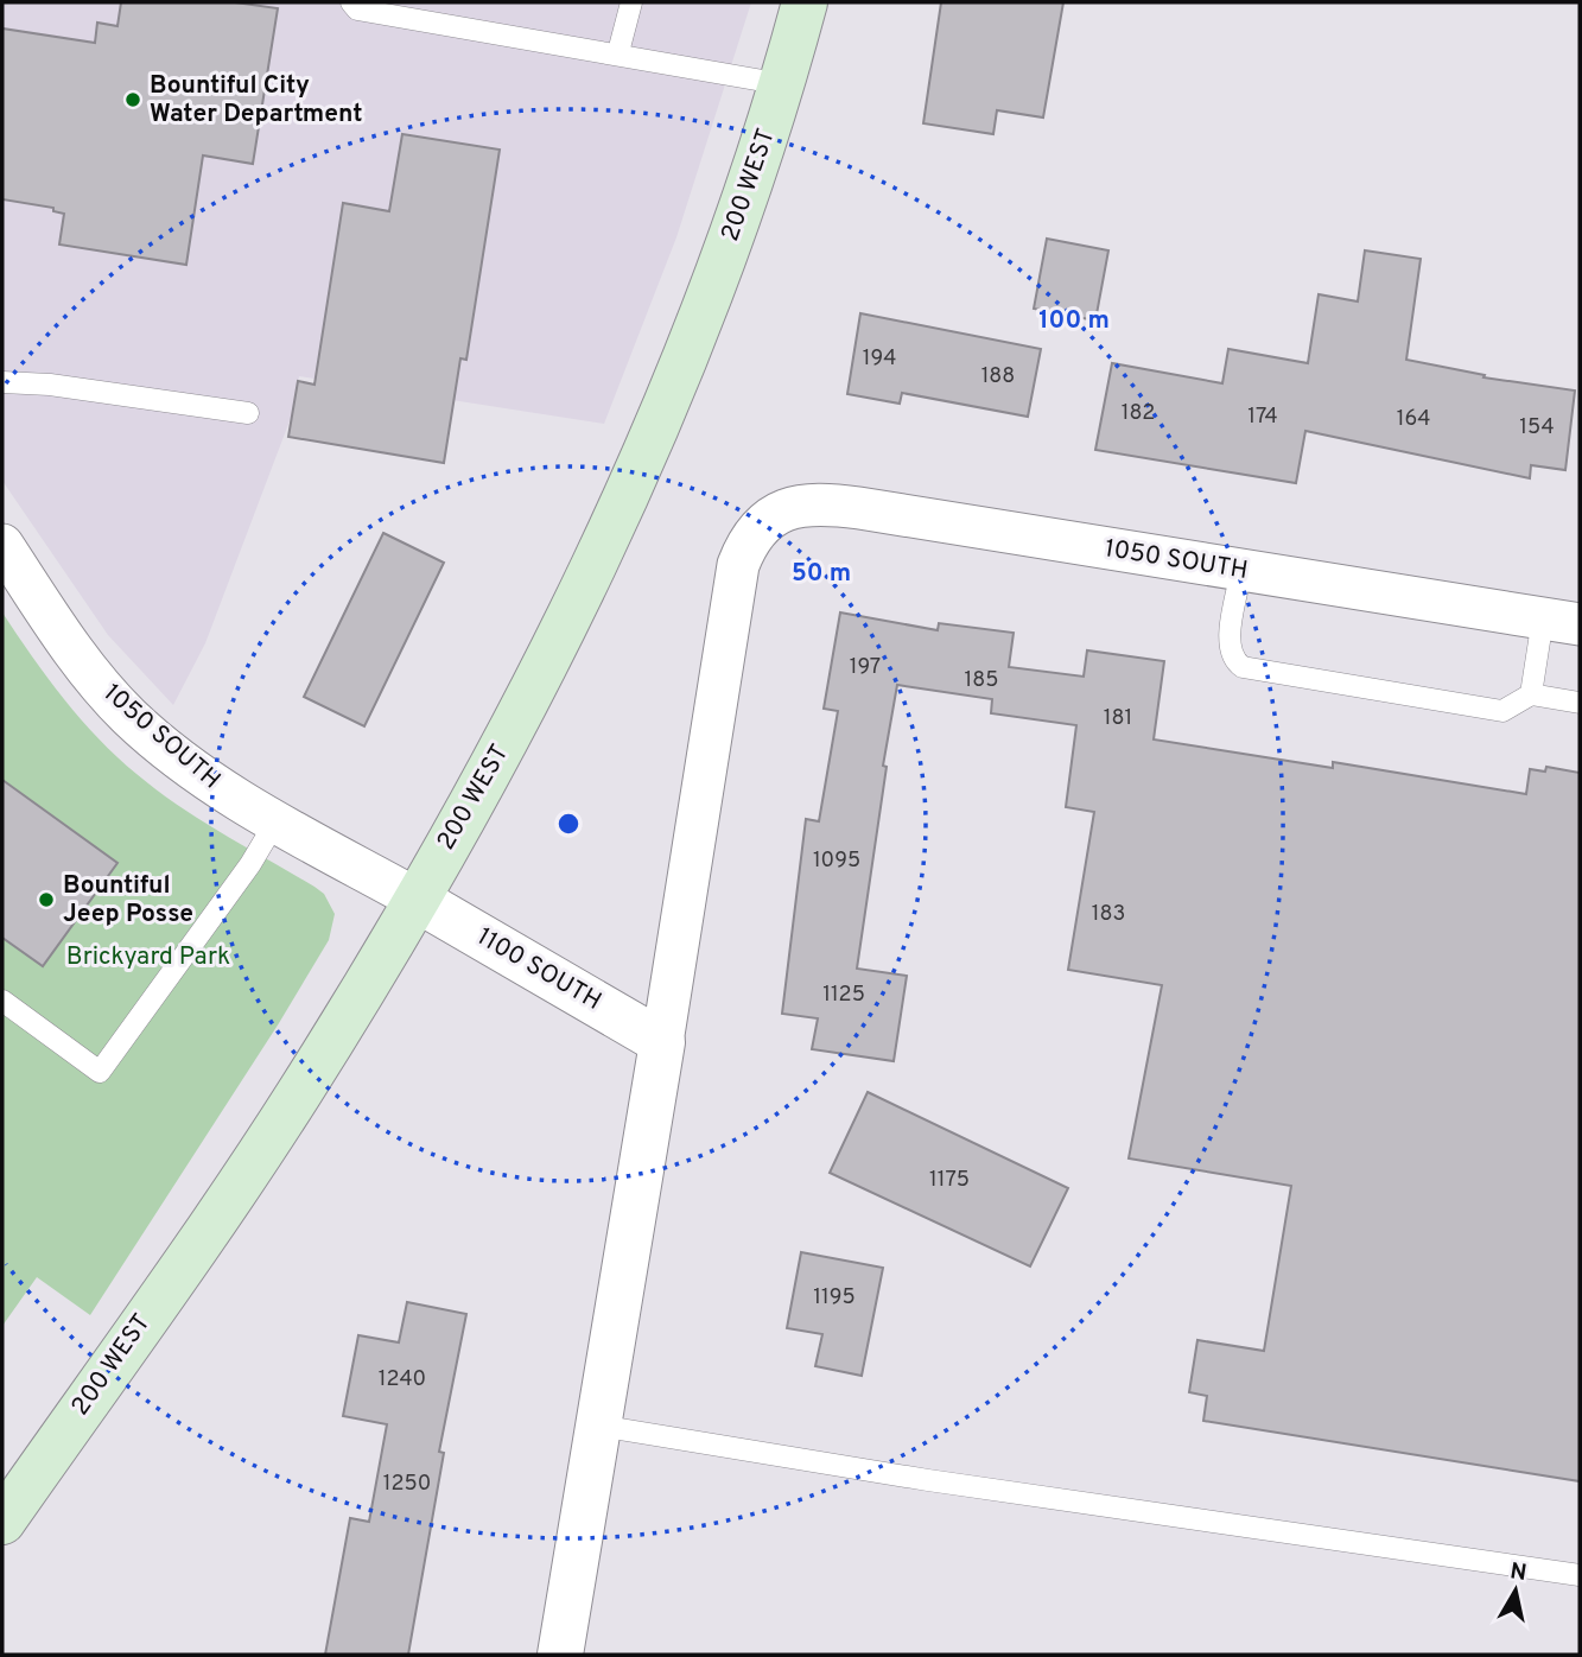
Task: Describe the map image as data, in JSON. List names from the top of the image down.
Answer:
{
  "streets": {
    "main road": ["200 WEST"],
    "street": ["1050 SOUTH", "1100 SOUTH"]
  },
  "crossings": [
    ["200 WEST", "1050 SOUTH"],
    ["200 WEST", "1100 SOUTH"],
    ["1050 SOUTH", "1100 SOUTH"]
  ],
  "parks": ["Brickyard Park"],
  "places": ["Bountiful City Water Department", "Bountiful Jeep Posse"],
  "house_numbers": [
    "194",
    "188",
    "182",
    "174",
    "164",
    "154",
    "197",
    "185",
    "181",
    "1095",
    "183",
    "1125",
    "1175",
    "1195",
    "1240",
    "1250"
  ],
  "north": "top",
  "rings": ["100 m", "50 m"]
}
